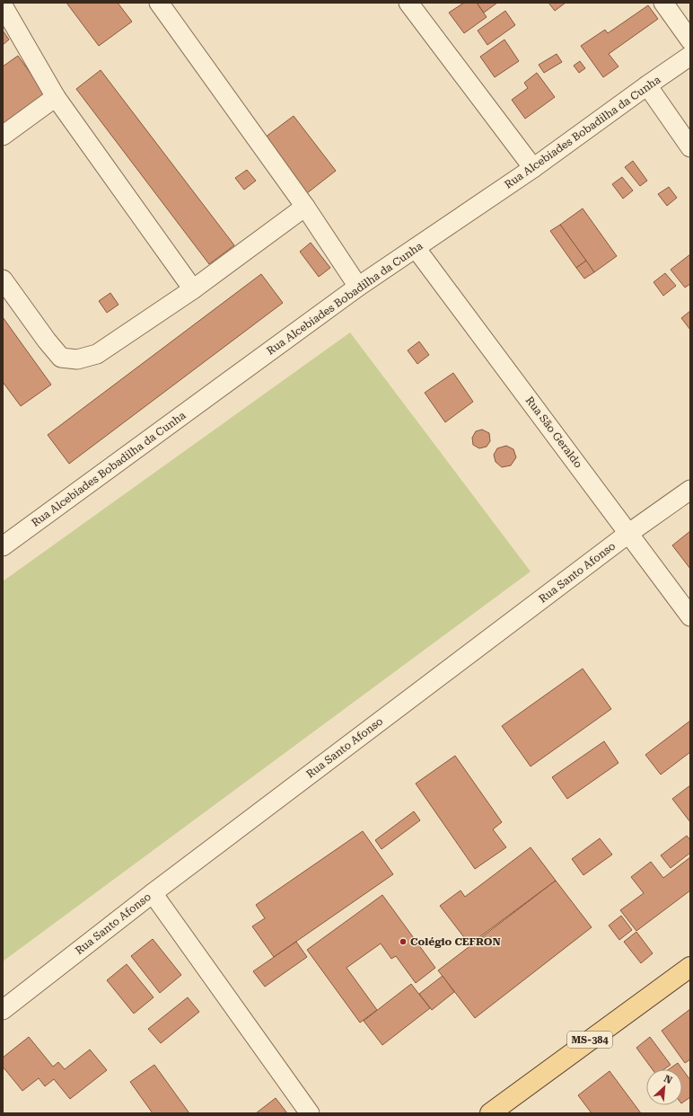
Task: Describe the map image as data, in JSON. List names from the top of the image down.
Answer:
{
  "streets": {
    "main road": ["MS-384"],
    "street": ["Rua Alcebiades Bobadilha da Cunha", "Rua São Geraldo", "Rua Santo Afonso"]
  },
  "crossings": [
    ["Rua Alcebiades Bobadilha da Cunha", "Rua São Geraldo"],
    ["Rua São Geraldo", "Rua Santo Afonso"]
  ],
  "places": ["Colégio CEFRON"],
  "north": "top right"
}
